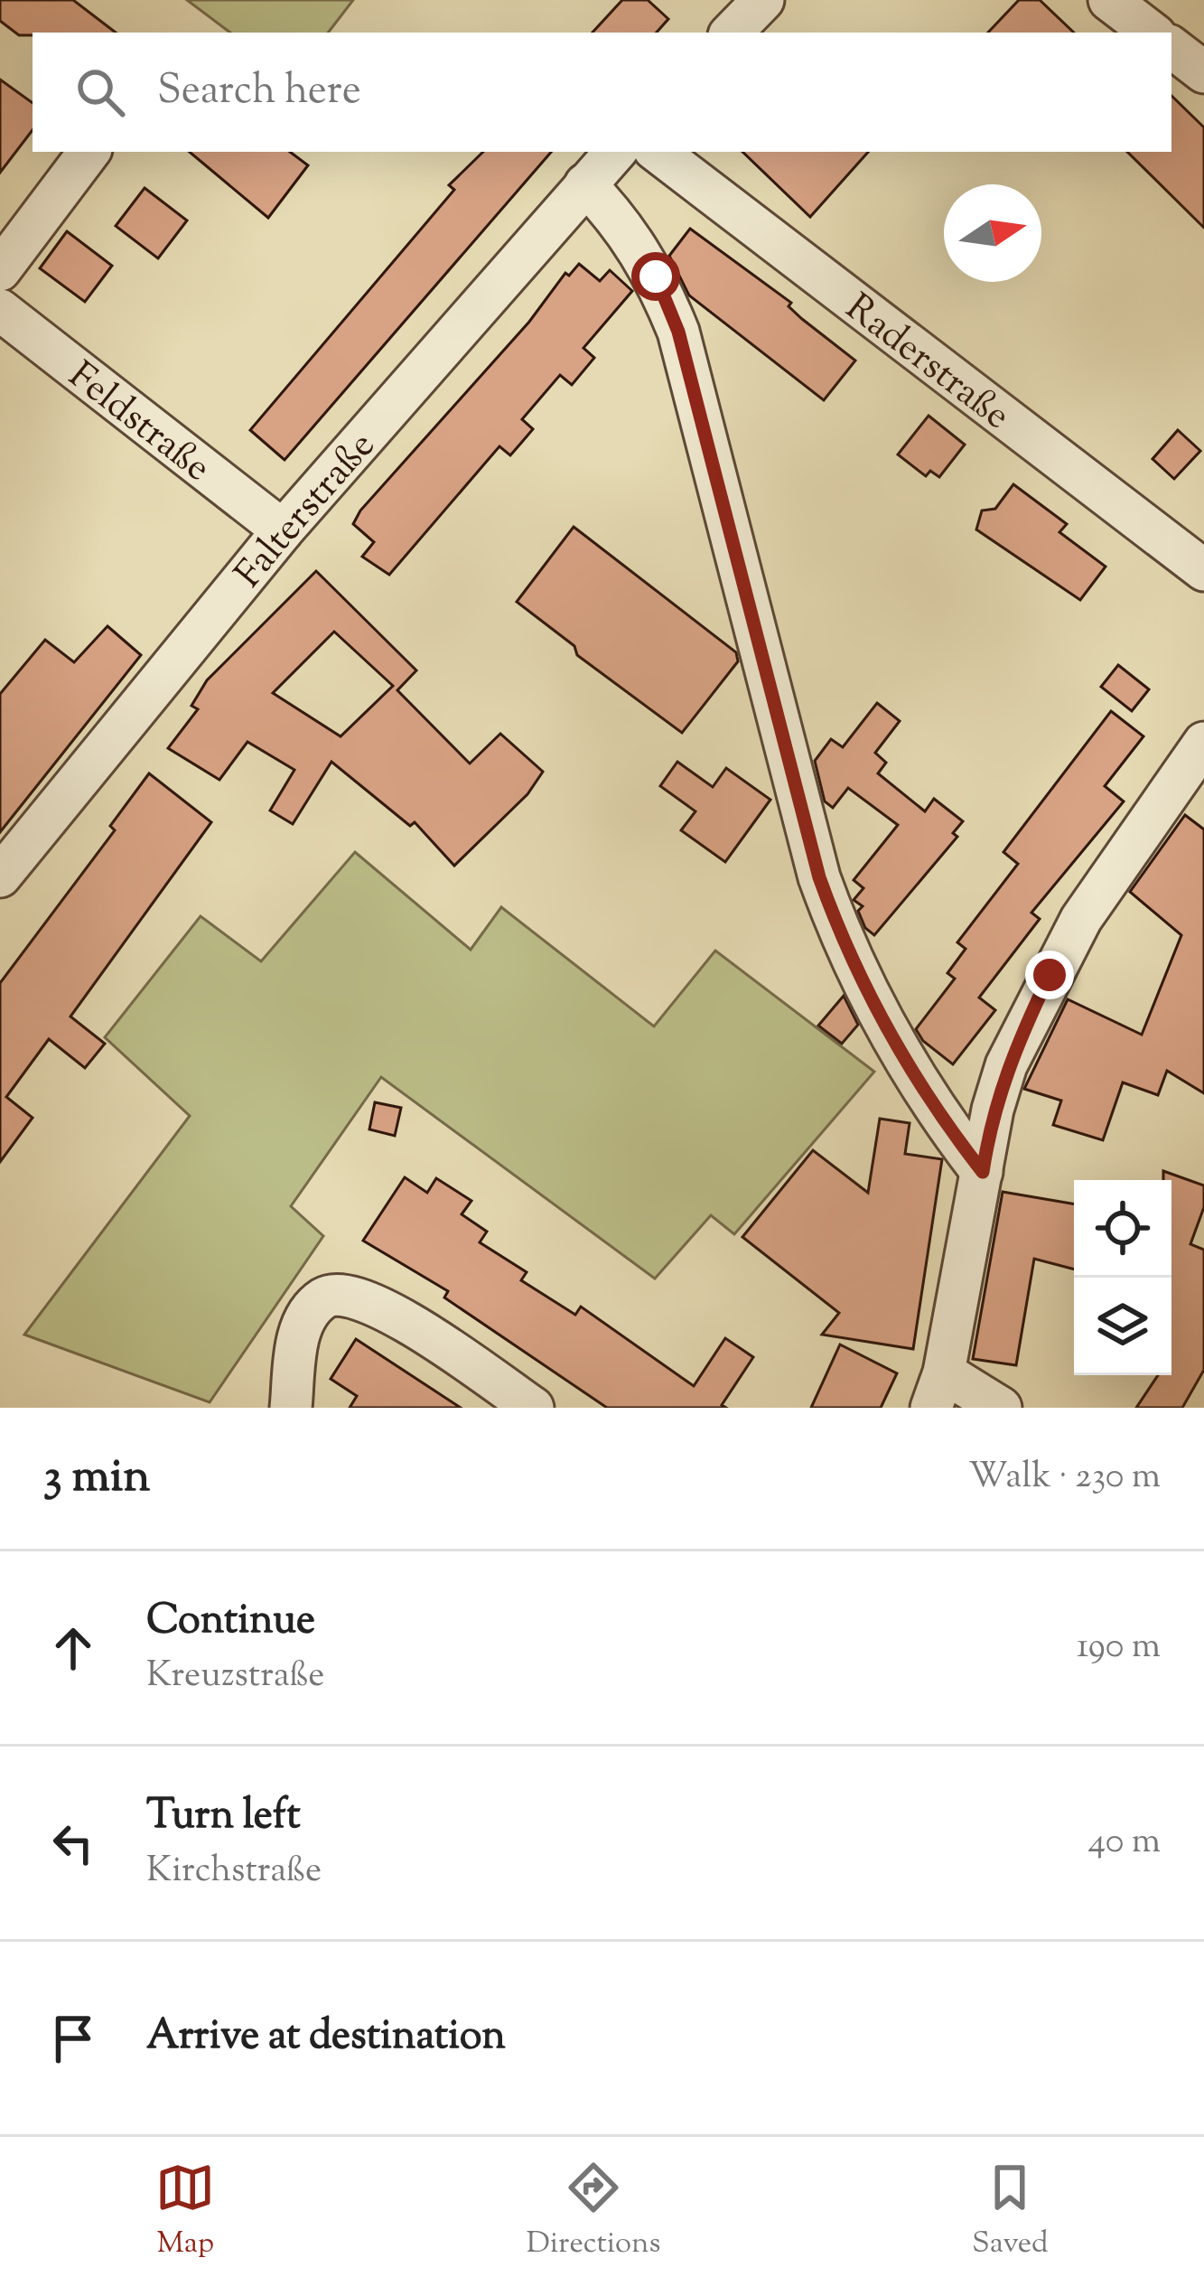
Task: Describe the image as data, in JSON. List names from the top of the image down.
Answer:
{
  "streets": {
    "street": ["Raderstraße", "Feldstraße", "Falterstraße"]
  },
  "crossings": [
    ["Feldstraße", "Falterstraße"]
  ],
  "north": "right",
  "page": {
    "search": "Search here",
    "heading": ["3 min", "Walk · 230 m"],
    "list": [
      ["Continue", "Kreuzstraße", "190 m"],
      ["Turn left", "Kirchstraße", "40 m"],
      "Arrive at destination"
    ],
    "nav": ["Map", "Directions", "Saved"]
  }
}
